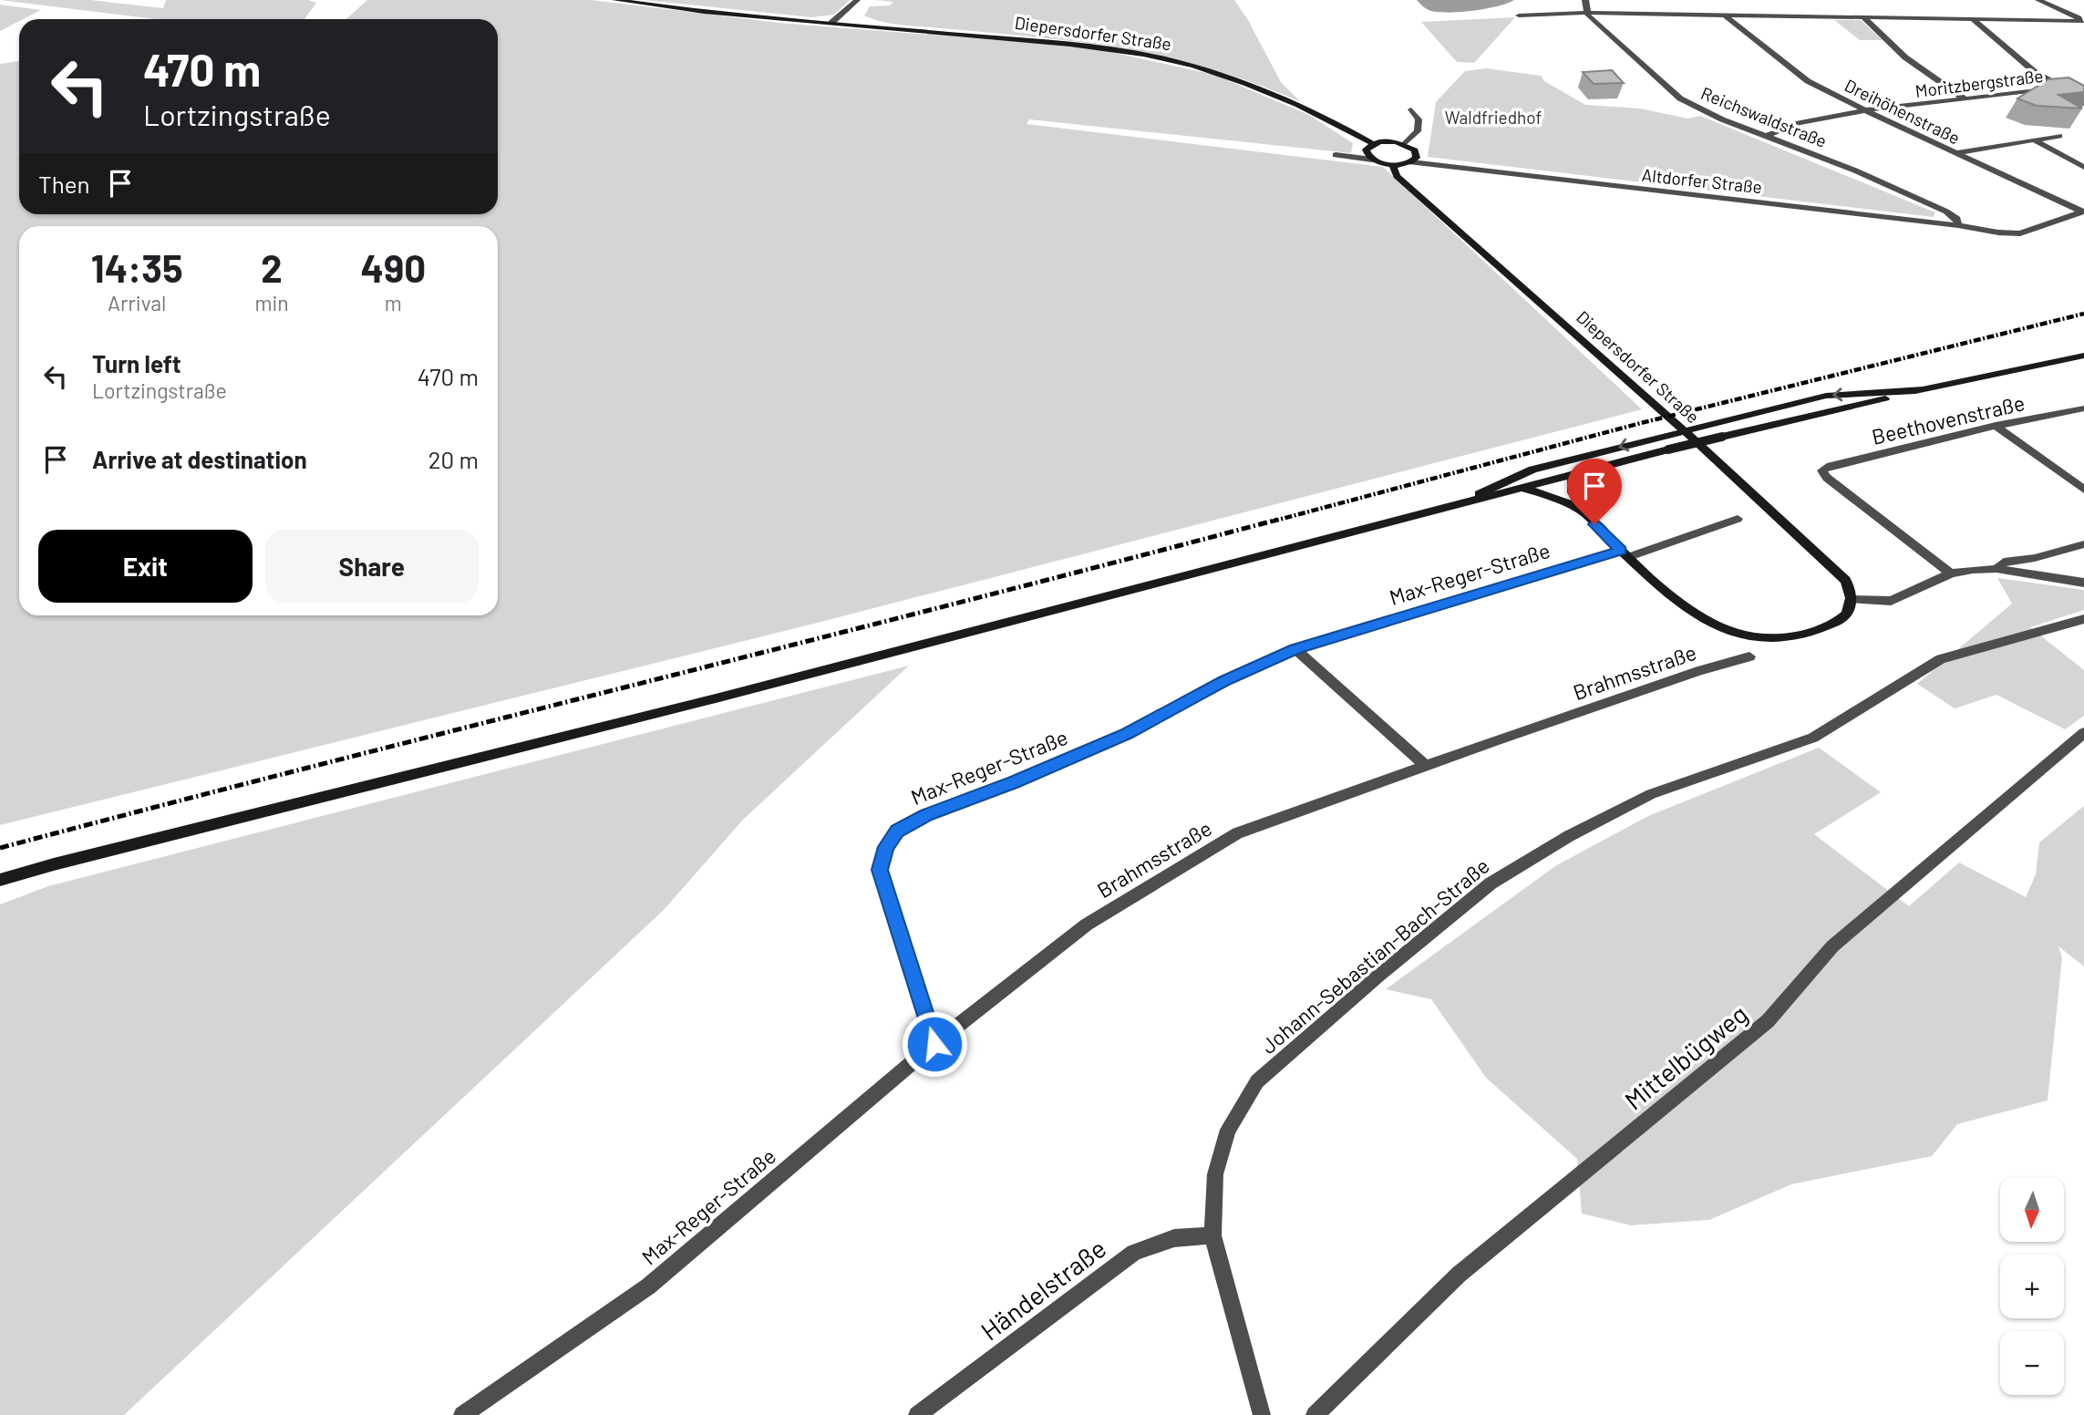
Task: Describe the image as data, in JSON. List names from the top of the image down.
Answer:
{
  "streets": {
    "street": [
      "Diepersdorfer Straße",
      "Moritzbergstraße",
      "Dreihöhenstraße",
      "Reichswaldstraße",
      "Altdorfer Straße",
      "Beethovenstraße",
      "Max-Reger-Straße",
      "Brahmsstraße",
      "Johann-Sebastian-Bach-Straße",
      "Mittelbügweg",
      "Händelstraße"
    ]
  },
  "crossings": [
    ["Moritzbergstraße", "Dreihöhenstraße"],
    ["Moritzbergstraße", "Reichswaldstraße"],
    ["Dreihöhenstraße", "Altdorfer Straße"],
    ["Reichswaldstraße", "Altdorfer Straße"],
    ["Max-Reger-Straße", "Brahmsstraße"],
    ["Johann-Sebastian-Bach-Straße", "Händelstraße"]
  ],
  "parks": ["Waldfriedhof"],
  "north": "bottom",
  "page": {
    "turn": ["470 m", "Lortzingstraße"],
    "then": "Then",
    "eta": [
      "14:35",
      "Arrival",
      "2",
      "min",
      "490",
      "m"
    ],
    "list": [
      {
        "name": "Turn left",
        "note": "Lortzingstraße",
        "value": "470 m"
      },
      {
        "name": "Arrive at destination",
        "value": "20 m"
      }
    ],
    "buttons": ["Exit", "Share"],
    "map_buttons": ["+", "−"]
  }
}
